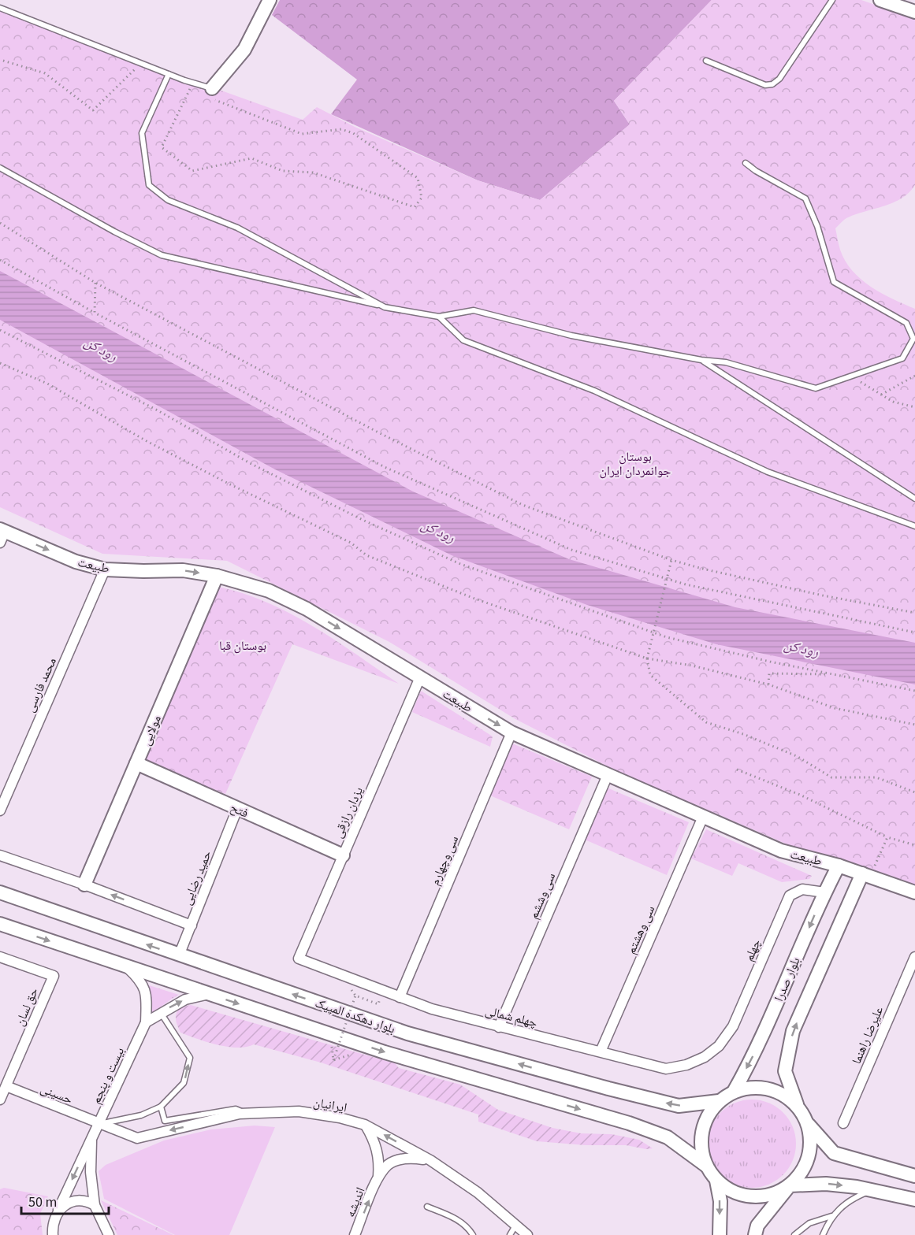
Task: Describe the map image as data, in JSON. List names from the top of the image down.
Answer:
{
  "streets": {
    "main road": [
      "طبیعت",
      "مولایی",
      "فتح",
      "بلوار صدرا",
      "بلوار دهکده المپیک"
    ],
    "street": [
      "محمد فارسی",
      "یزدان رازقی",
      "سی وچهارم",
      "حمید رضایی",
      "سی وششم",
      "سی وهشتم",
      "چهلم",
      "حق لسان",
      "چهلم شمالی",
      "علیرضا راهنما",
      "بیست و پنجم",
      "حسینی",
      "ایرانیان",
      "اندیشه"
    ]
  },
  "crossings": [
    ["طبیعت", "محمد فارسی"],
    ["طبیعت", "مولایی"],
    ["طبیعت", "یزدان رازقی"],
    ["طبیعت", "سی وچهارم"],
    ["طبیعت", "سی وششم"],
    ["طبیعت", "سی وهشتم"],
    ["طبیعت", "بلوار صدرا"],
    ["مولایی", "فتح"],
    ["فتح", "یزدان رازقی"],
    ["فتح", "حمید رضایی"],
    ["یزدان رازقی", "چهلم شمالی"],
    ["سی وچهارم", "چهلم شمالی"],
    ["حمید رضایی", "بلوار دهکده المپیک"],
    ["سی وششم", "چهلم شمالی"],
    ["سی وهشتم", "چهلم شمالی"],
    ["چهلم", "بلوار صدرا"],
    ["چهلم", "چهلم شمالی"],
    ["بلوار صدرا", "بلوار دهکده المپیک"],
    ["حق لسان", "حسینی"],
    ["بیست و پنجم", "حسینی"],
    ["بیست و پنجم", "ایرانیان"],
    ["حسینی", "ایرانیان"]
  ],
  "one_way": ["طبیعت", "ایرانیان", "اندیشه"],
  "water": ["رود کن"],
  "parks": ["بوستان جوانمردان ایران", "بوستان قبا"],
  "scale_bar": "50 m"
}
